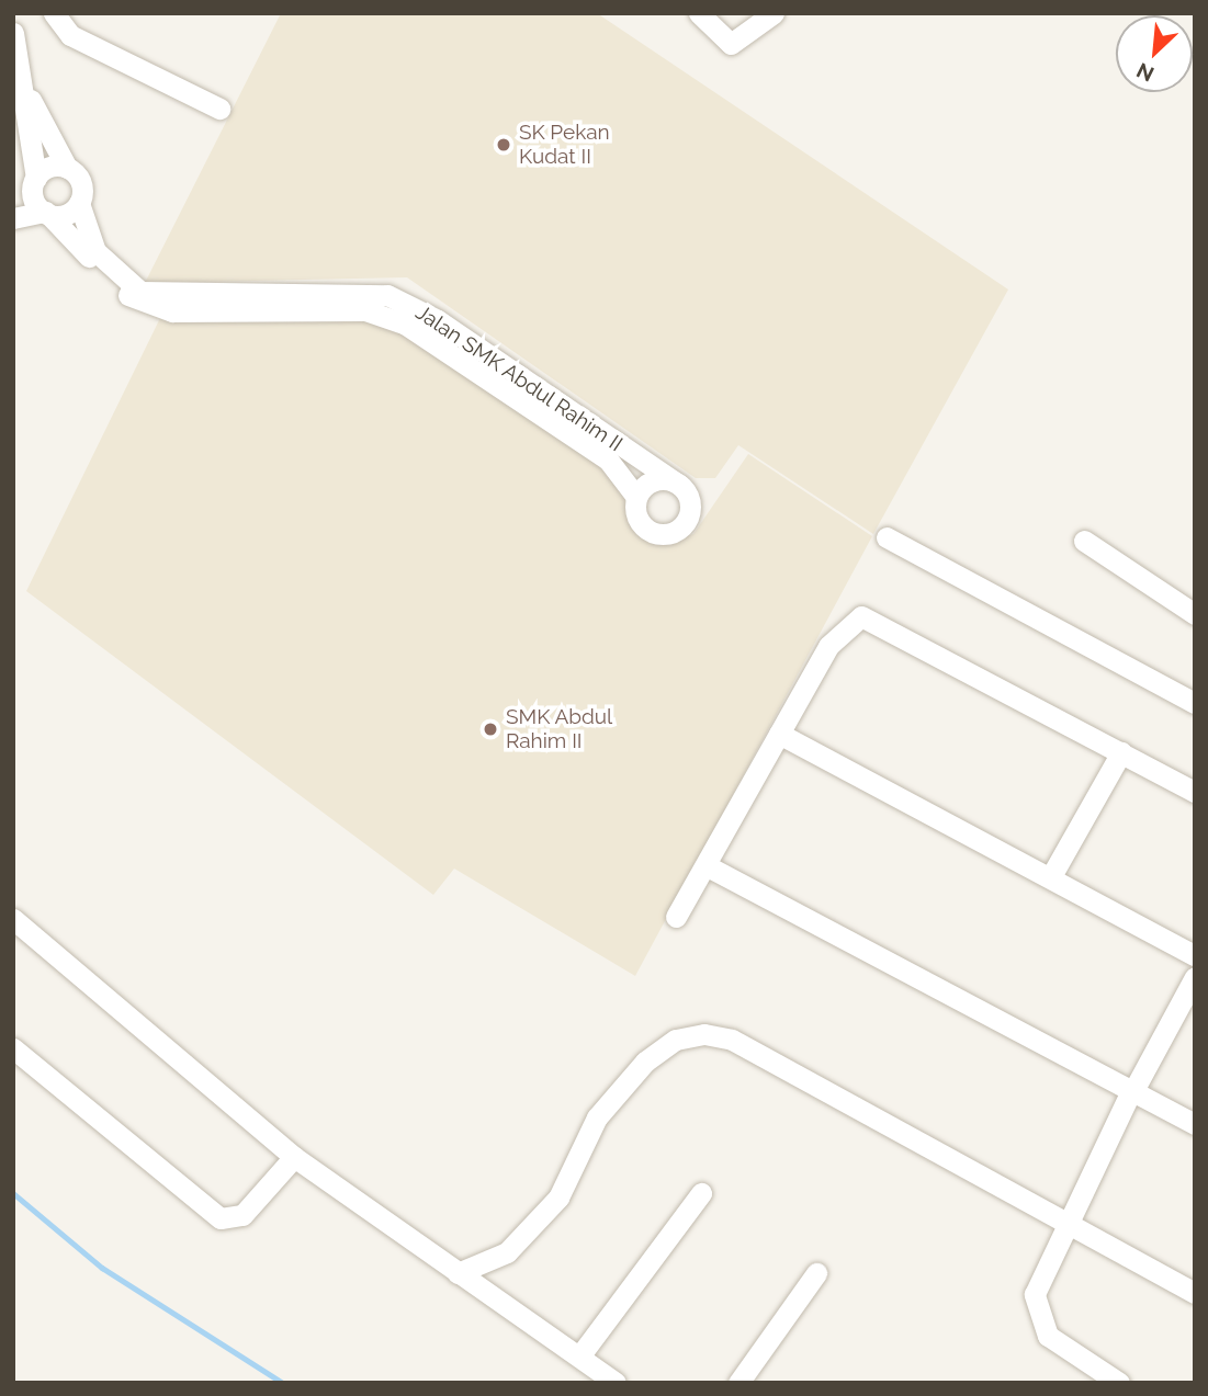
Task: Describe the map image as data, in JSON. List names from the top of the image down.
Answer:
{
  "streets": {
    "street": ["Jalan SMK Abdul Rahim II"]
  },
  "places": ["SK Pekan Kudat II", "SMK Abdul Rahim II"],
  "north": "bottom left"
}
